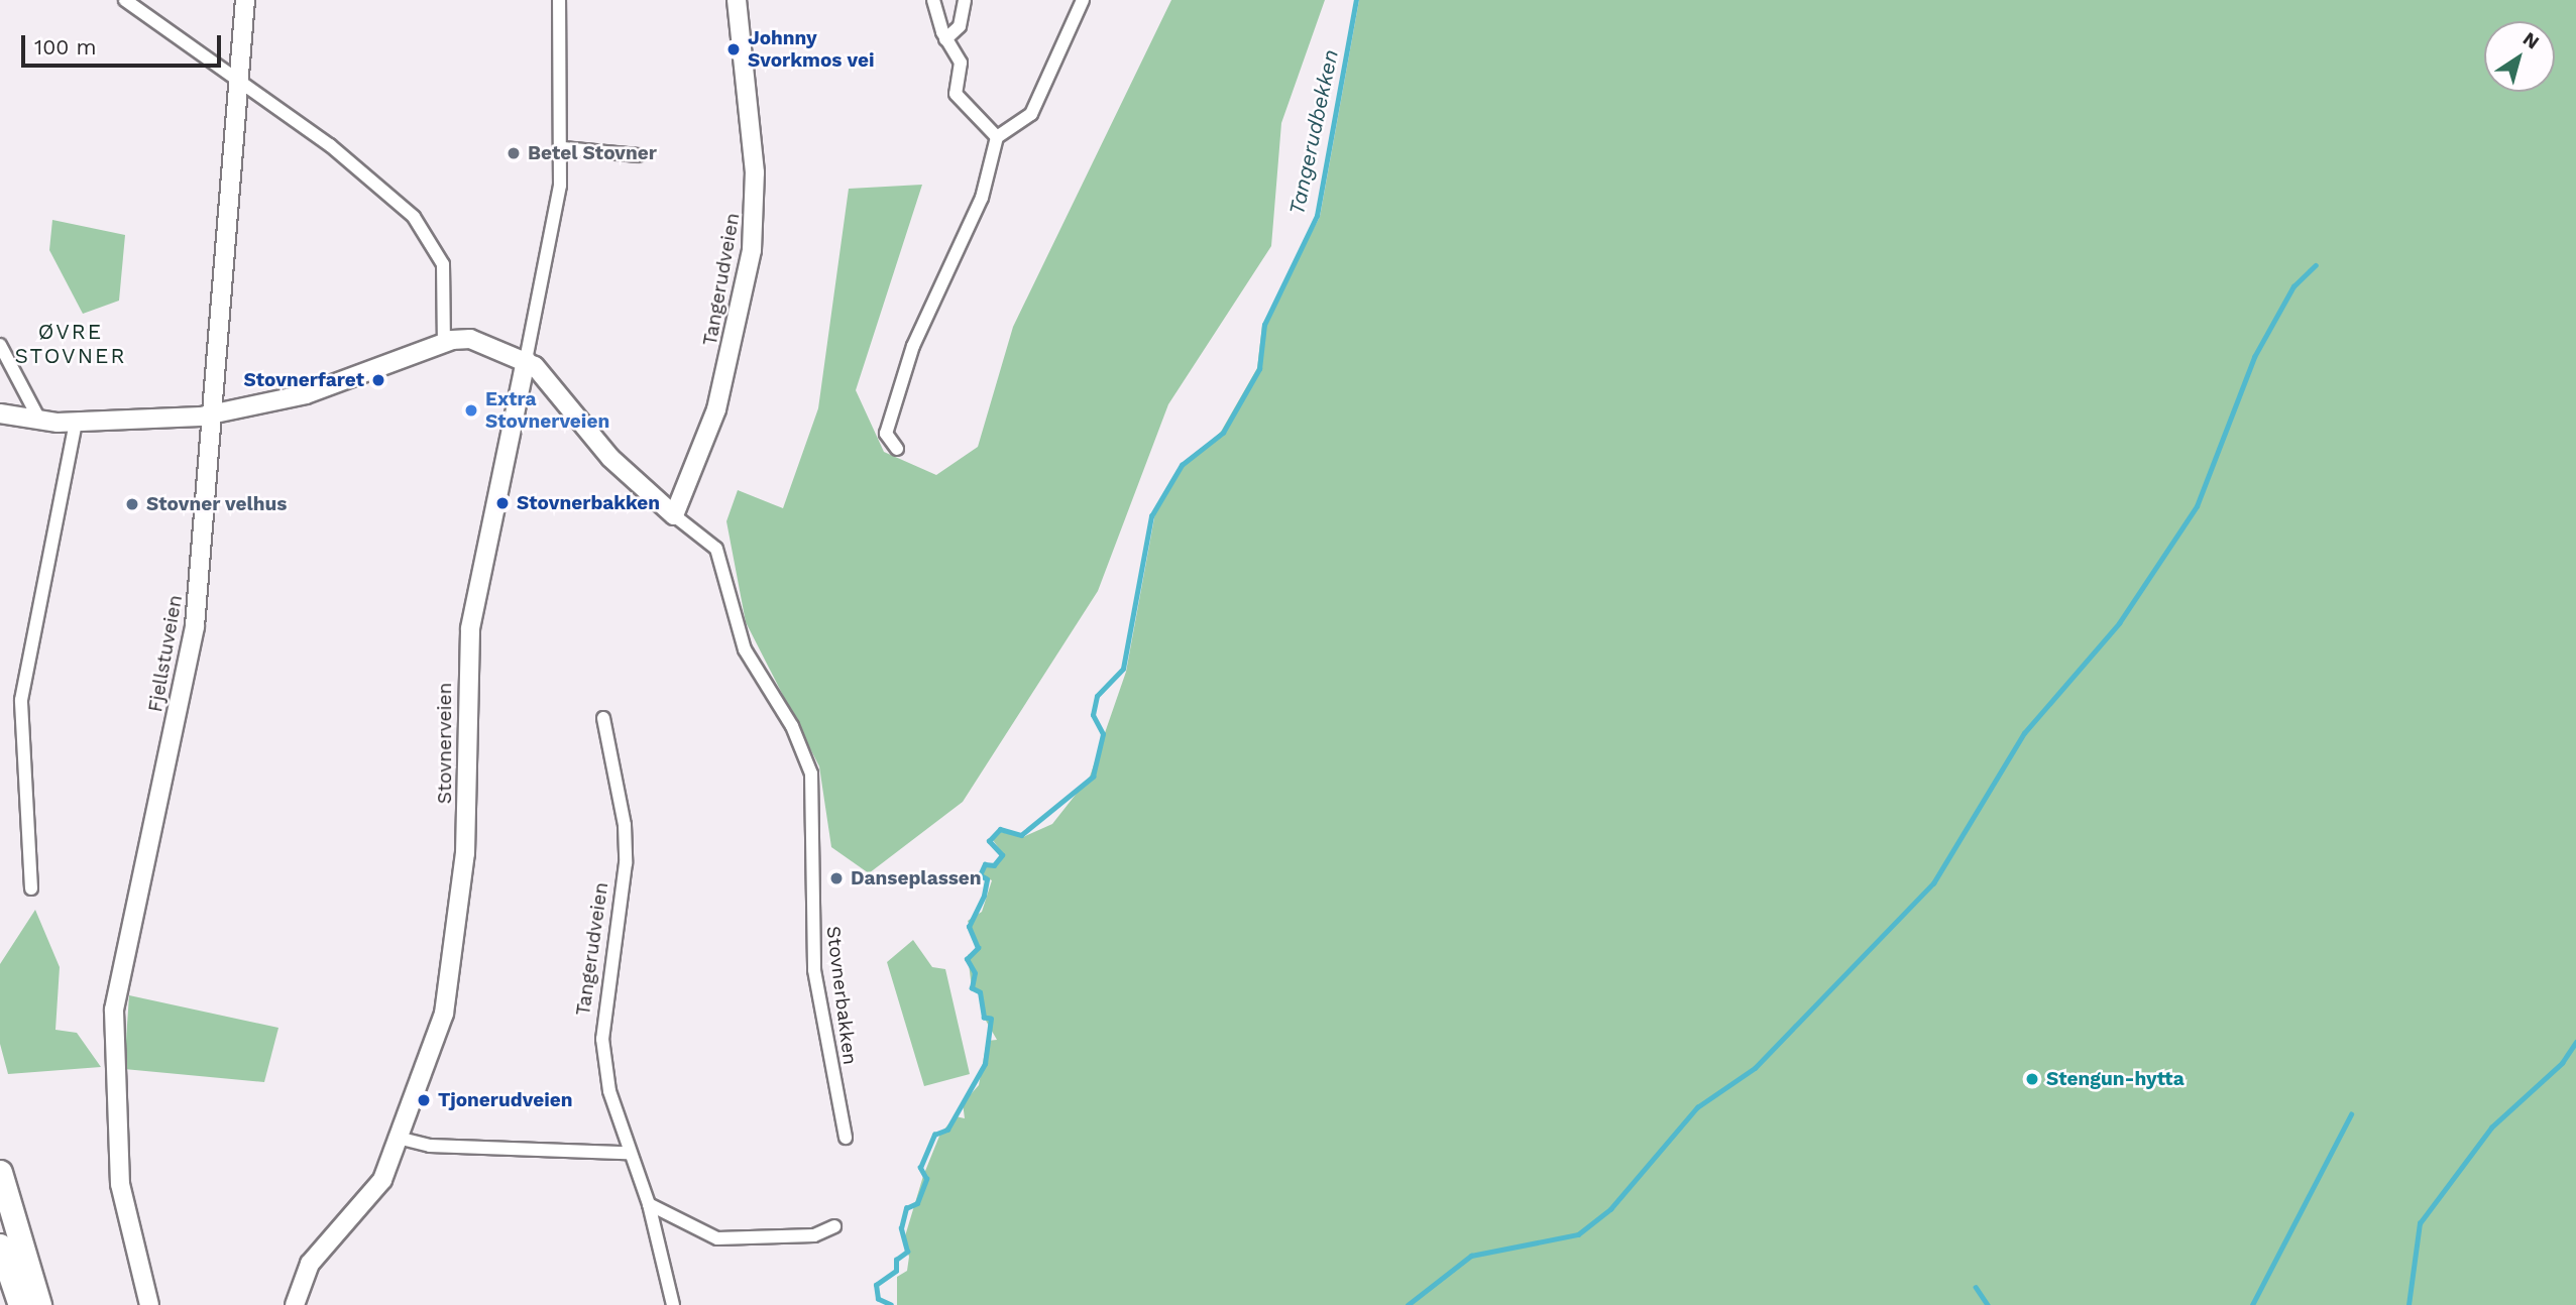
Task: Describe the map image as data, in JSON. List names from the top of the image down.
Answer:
{
  "streets": {
    "street": [
      "Tangerudveien",
      "Fjellstuveien",
      "Stovnerveien",
      "Stovnerbakken"
    ]
  },
  "crossings": [
    ["Tangerudveien", "Stovnerbakken"],
    ["Fjellstuveien", "Stovnerbakken"],
    ["Stovnerveien", "Stovnerbakken"]
  ],
  "districts": ["ØVRE STOVNER"],
  "water": ["Tangerudbekken"],
  "places": [
    "Johnny Svorkmos vei",
    "Betel Stovner",
    "Stovnerfaret",
    "Extra Stovnerveien",
    "Stovnerbakken",
    "Stovner velhus",
    "Danseplassen",
    "Stengun-hytta",
    "Tjonerudveien"
  ],
  "scale_bar": "100 m",
  "north": "top right"
}
